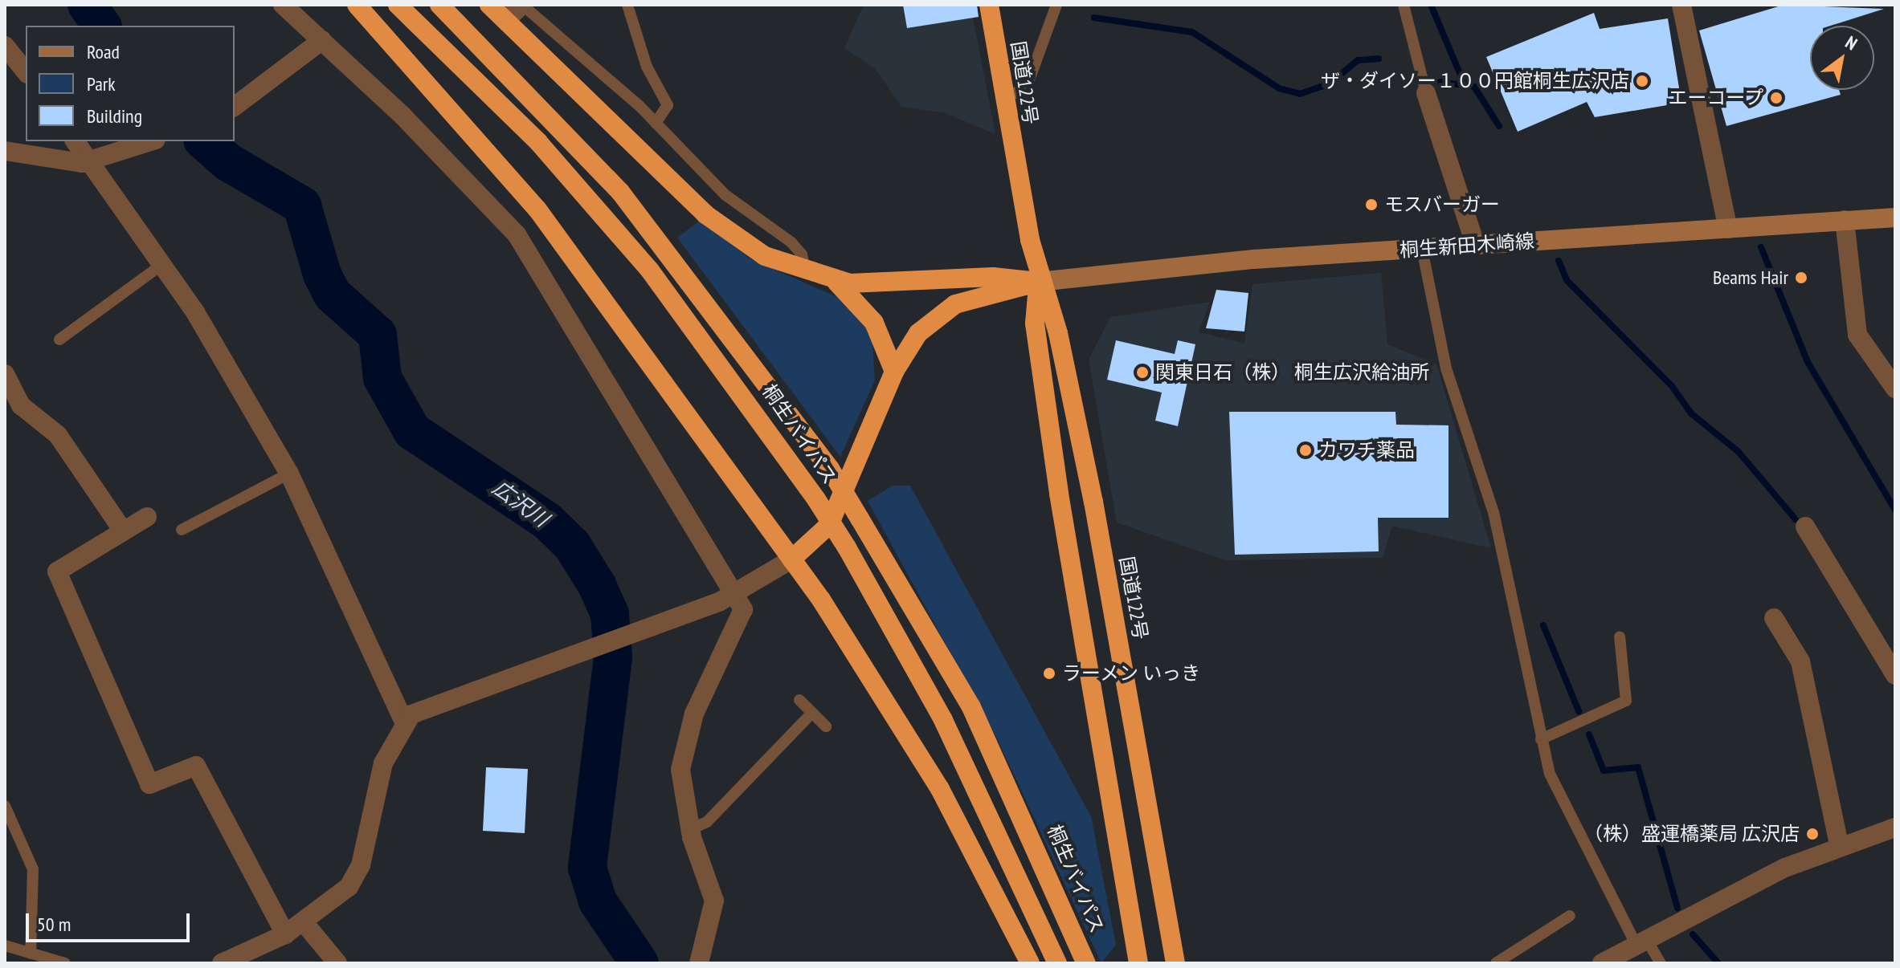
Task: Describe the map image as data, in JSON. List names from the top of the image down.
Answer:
{
  "streets": {
    "highway": ["国道122号", "桐生バイパス"],
    "main road": ["桐生新田木崎線"]
  },
  "crossings": [
    ["国道122号", "桐生新田木崎線"]
  ],
  "water": ["広沢川"],
  "places": [
    "ザ・ダイソー１００円館桐生広沢店",
    "エーコープ",
    "モスバーガー",
    "Beams Hair",
    "関東日石（株） 桐生広沢給油所",
    "カワチ薬品",
    "ラーメン いっき",
    "（株）盛運橋薬局 広沢店"
  ],
  "legend": ["Road", "Park", "Building"],
  "scale_bar": "50 m",
  "north": "top right"
}
